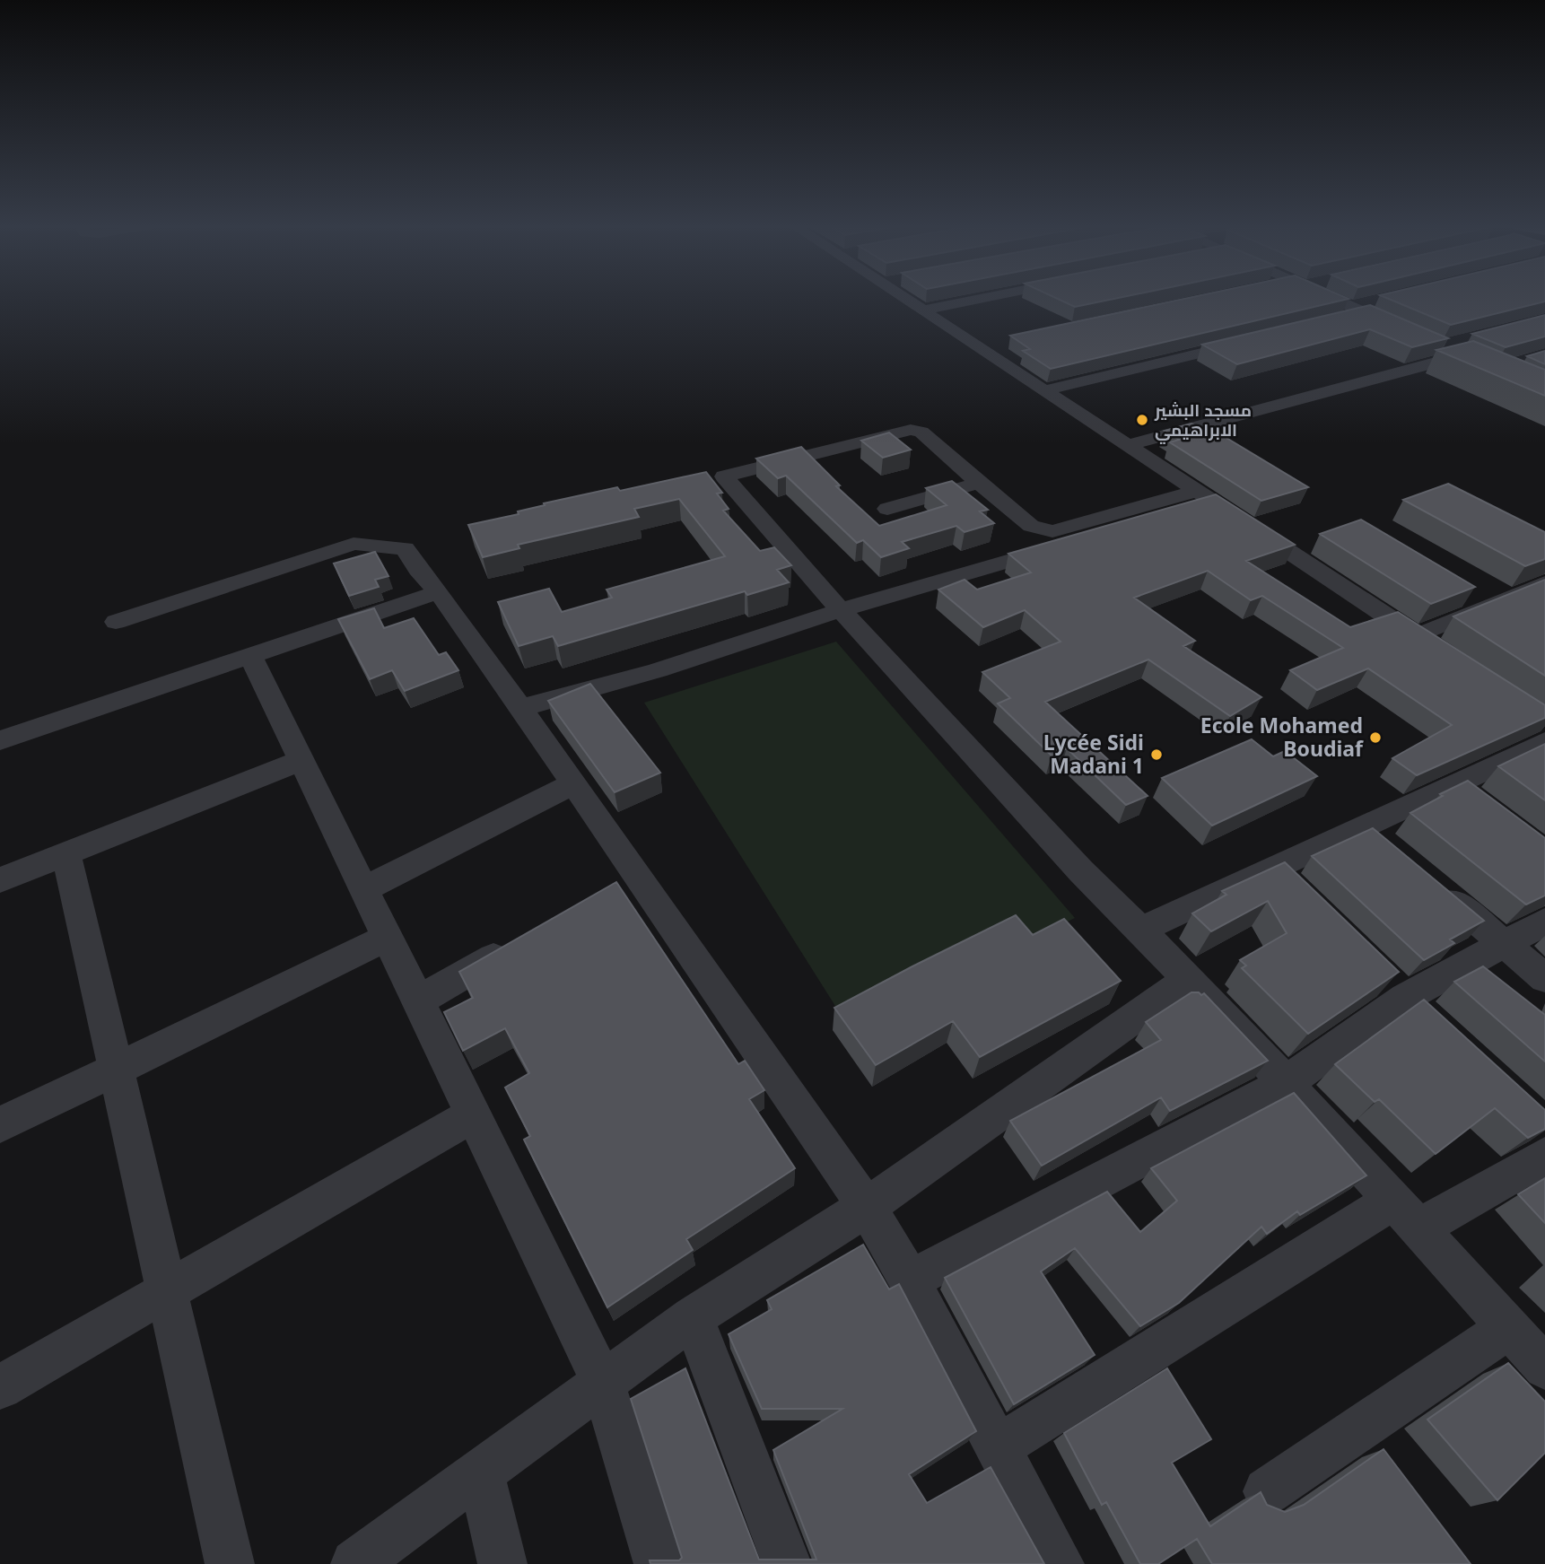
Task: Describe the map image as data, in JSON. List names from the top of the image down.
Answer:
{
  "places": ["مسجد البشير الابراهيمي", "Ecole Mohamed Boudiaf", "Lycée Sidi Madani 1"]
}
